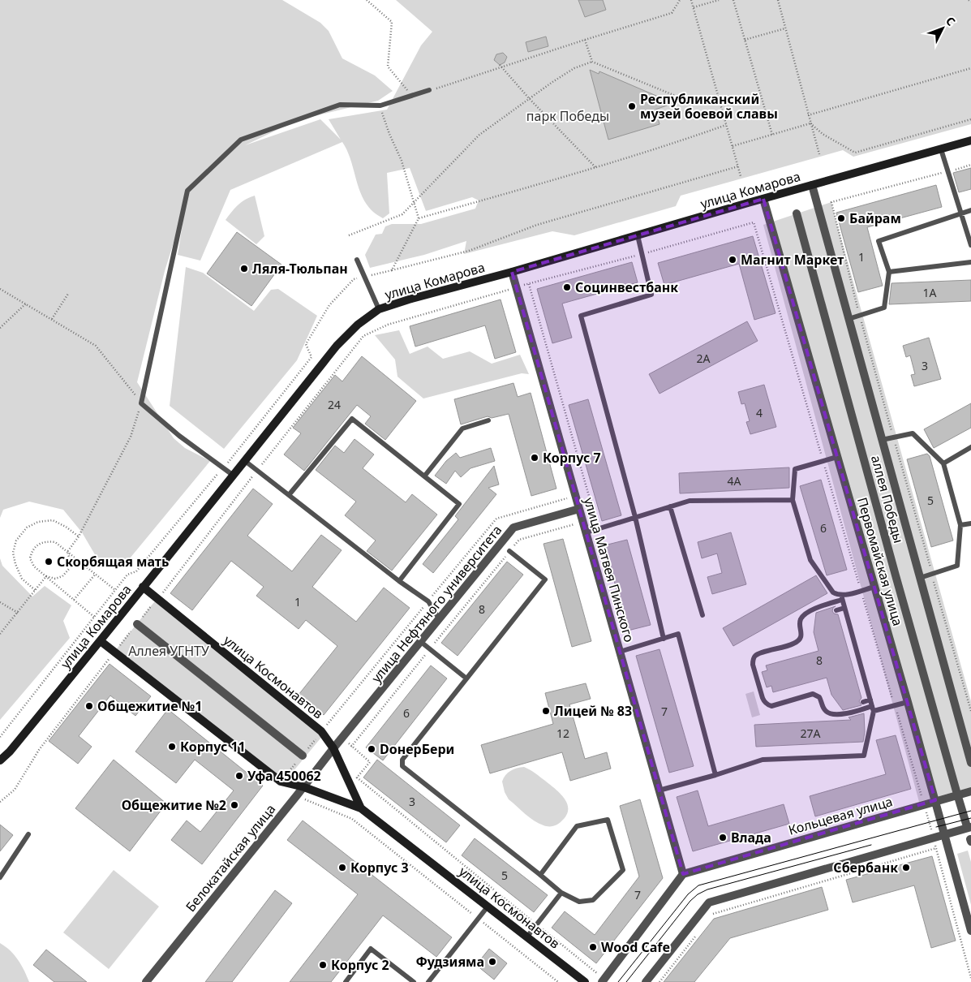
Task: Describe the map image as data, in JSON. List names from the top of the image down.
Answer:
{
  "streets": {
    "main road": ["улица Комарова", "улица Космонавтов"],
    "street": [
      "аллея Победы",
      "Первомайская улица",
      "улица Матвея Пинского",
      "улица Нефтяного университета",
      "Кольцевая улица",
      "Белокатайская улица"
    ]
  },
  "crossings": [
    ["улица Комарова", "Первомайская улица"],
    ["улица Комарова", "улица Матвея Пинского"],
    ["улица Комарова", "улица Космонавтов"],
    ["Первомайская улица", "Кольцевая улица"],
    ["улица Матвея Пинского", "улица Нефтяного университета"],
    ["улица Матвея Пинского", "Кольцевая улица"],
    ["улица Нефтяного университета", "улица Космонавтов"],
    ["улица Нефтяного университета", "Белокатайская улица"],
    ["улица Космонавтов", "Белокатайская улица"]
  ],
  "parks": ["парк Победы", "Аллея УГНТУ"],
  "places": [
    "Республиканский музей боевой славы",
    "Байрам",
    "Магнит Маркет",
    "Ляля-Тюльпан",
    "Социнвестбанк",
    "Корпус 7",
    "Скорбящая мать",
    "Общежитие №1",
    "Лицей № 83",
    "Корпус 11",
    "DонерБери",
    "Уфа 450062",
    "Общежитие №2",
    "Влада",
    "Корпус 3",
    "Сбербанк",
    "Wood Cafe",
    "Фудзияма",
    "Корпус 2"
  ],
  "house_numbers": [
    "1",
    "1А",
    "2А",
    "3",
    "24",
    "4",
    "4А",
    "5",
    "6",
    "1",
    "8",
    "8",
    "7",
    "6",
    "12",
    "27А",
    "3",
    "5",
    "7"
  ],
  "north": "top right"
}
